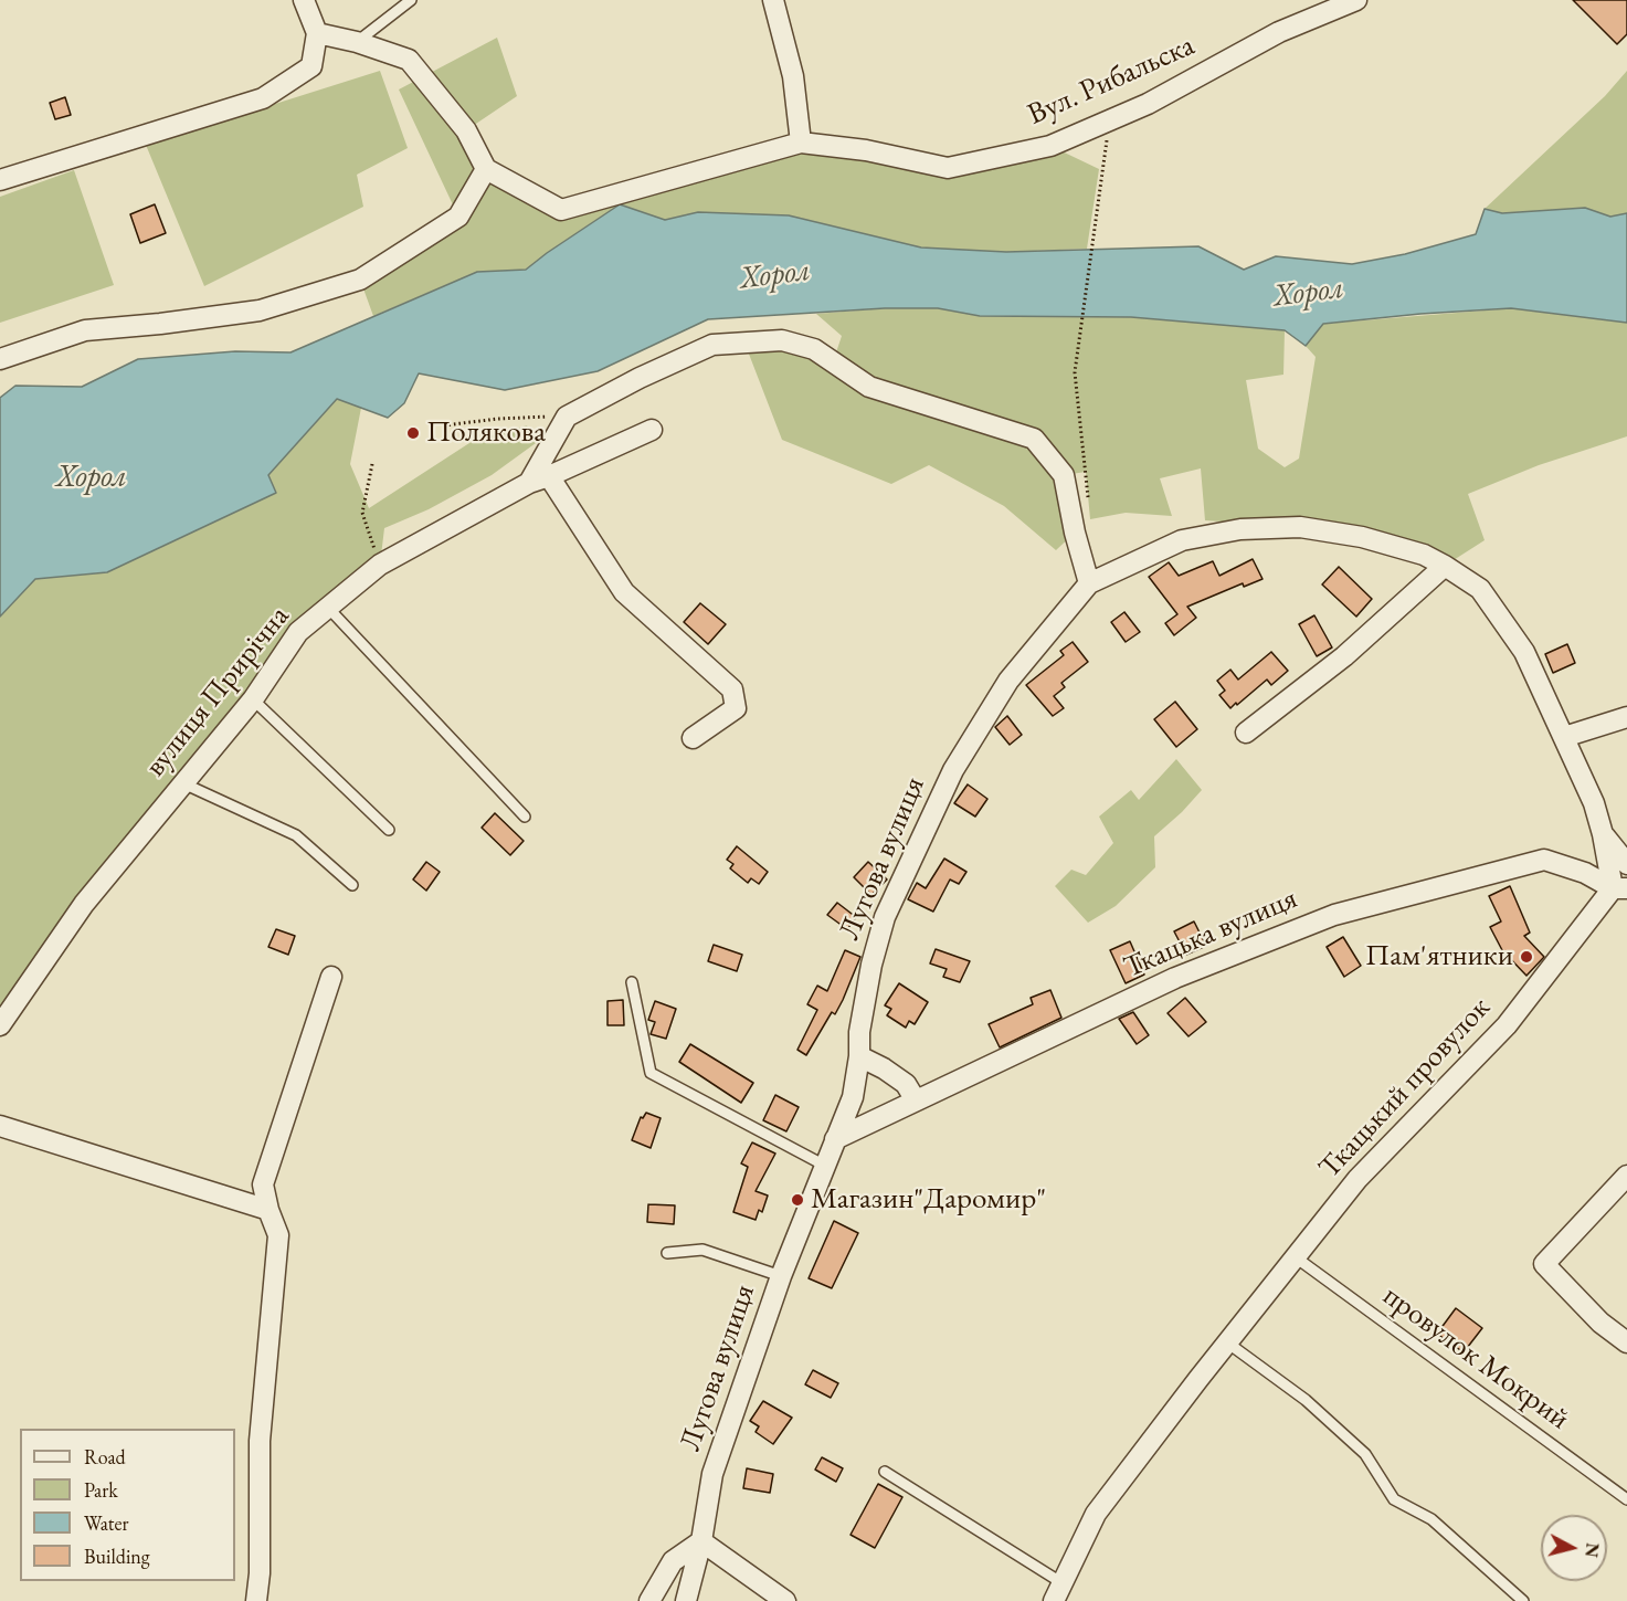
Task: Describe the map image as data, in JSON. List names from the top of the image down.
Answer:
{
  "streets": {
    "street": [
      "Вул. Рибальска",
      "вулиця Прирічна",
      "Лугова вулиця",
      "Ткацька вулиця",
      "Ткацький провулок"
    ],
    "lane": ["провулок Мокрий"]
  },
  "crossings": [
    ["Лугова вулиця", "Ткацька вулиця"],
    ["Ткацька вулиця", "Ткацький провулок"],
    ["Ткацький провулок", "провулок Мокрий"]
  ],
  "water": ["Хорол"],
  "places": ["Полякова", "Пам'ятники", "Магазин\"Даромир\""],
  "legend": [
    "Road",
    "Park",
    "Water",
    "Building"
  ],
  "north": "right"
}
